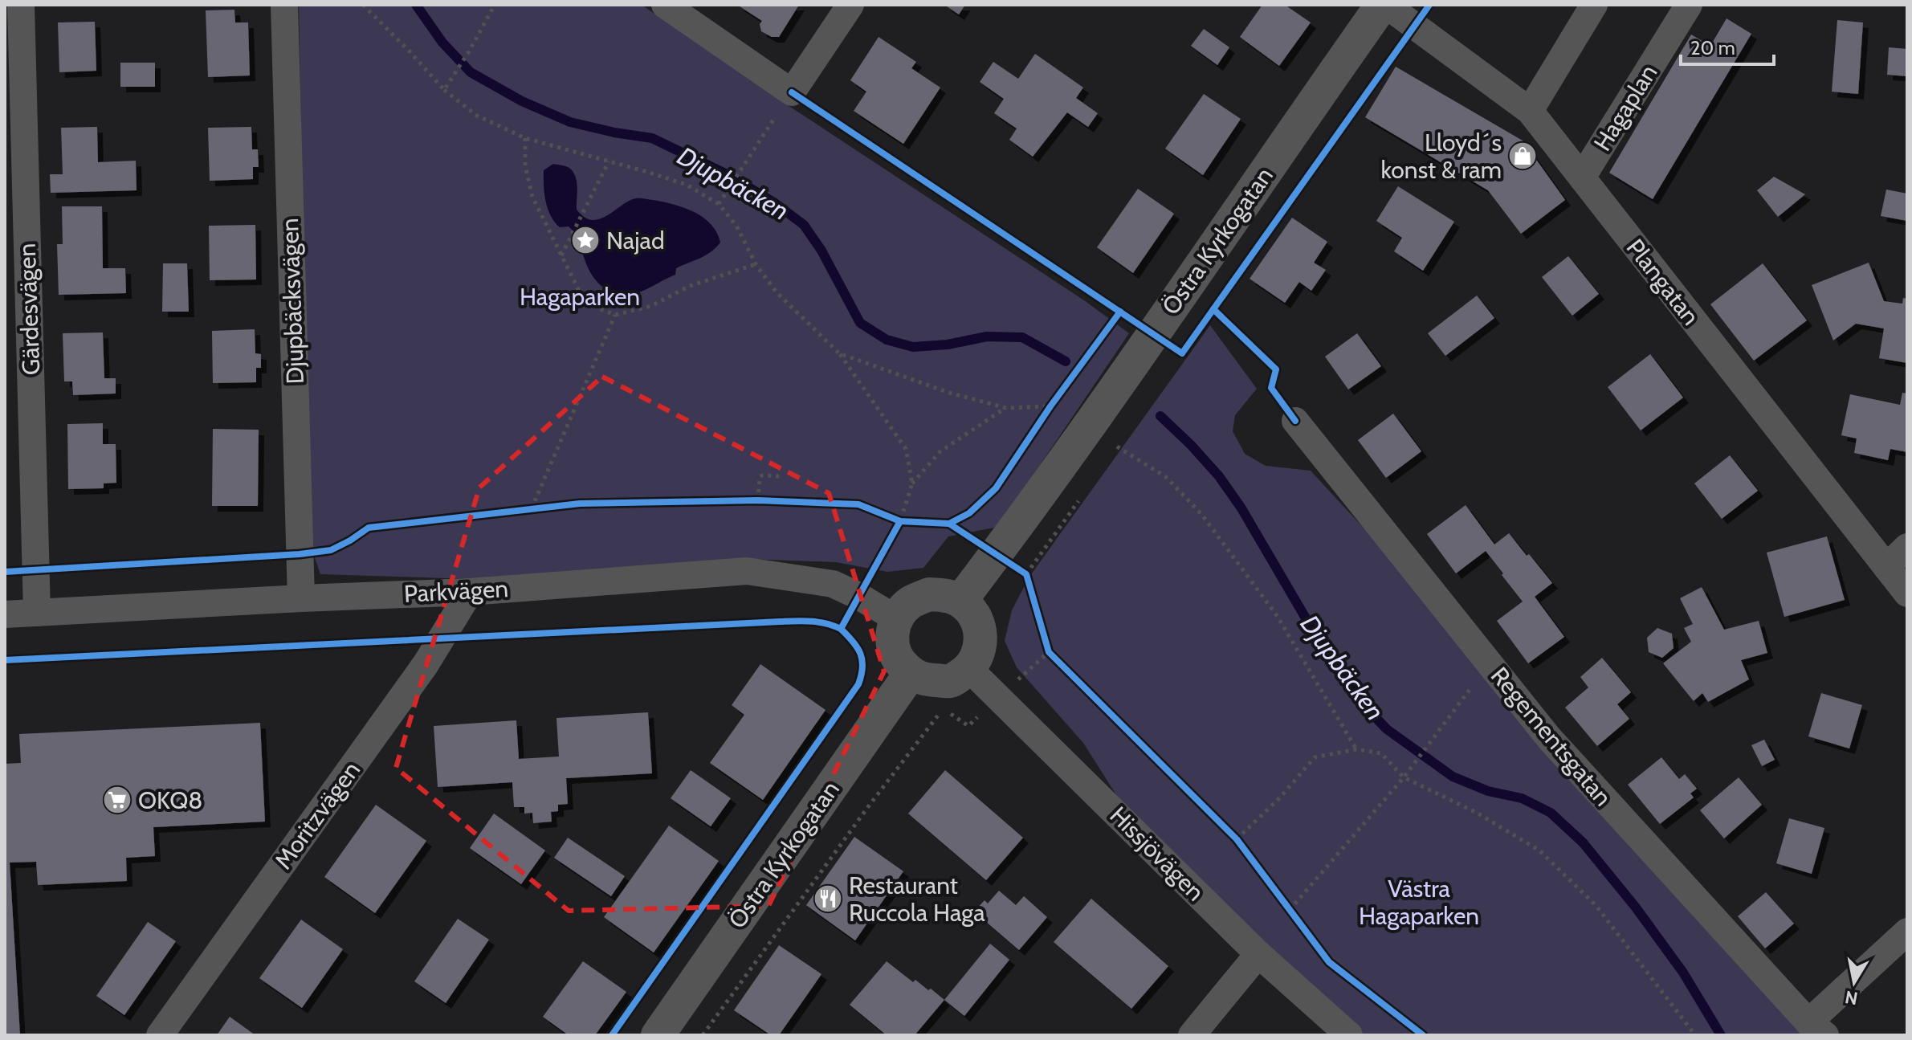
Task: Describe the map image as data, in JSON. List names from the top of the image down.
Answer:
{
  "streets": {
    "street": [
      "Hagaplan",
      "Östra Kyrkogatan",
      "Plangatan",
      "Djupbäcksvägen",
      "Gärdesvägen",
      "Parkvägen",
      "Regementsgatan",
      "Moritzvägen",
      "Hissjövägen"
    ]
  },
  "crossings": [
    ["Hagaplan", "Plangatan"],
    ["Östra Kyrkogatan", "Plangatan"],
    ["Östra Kyrkogatan", "Parkvägen"],
    ["Östra Kyrkogatan", "Hissjövägen"],
    ["Djupbäcksvägen", "Parkvägen"],
    ["Gärdesvägen", "Parkvägen"],
    ["Parkvägen", "Moritzvägen"],
    ["Parkvägen", "Hissjövägen"]
  ],
  "water": ["Djupbäcken"],
  "parks": ["Hagaparken", "Västra Hagaparken"],
  "places": {
    "shop": ["Lloyd´s konst & ram"],
    "place": ["Najad"],
    "supermarket": ["OKQ8"],
    "restaurant": ["Restaurant Ruccola Haga"]
  },
  "scale_bar": "20 m",
  "north": "bottom"
}
